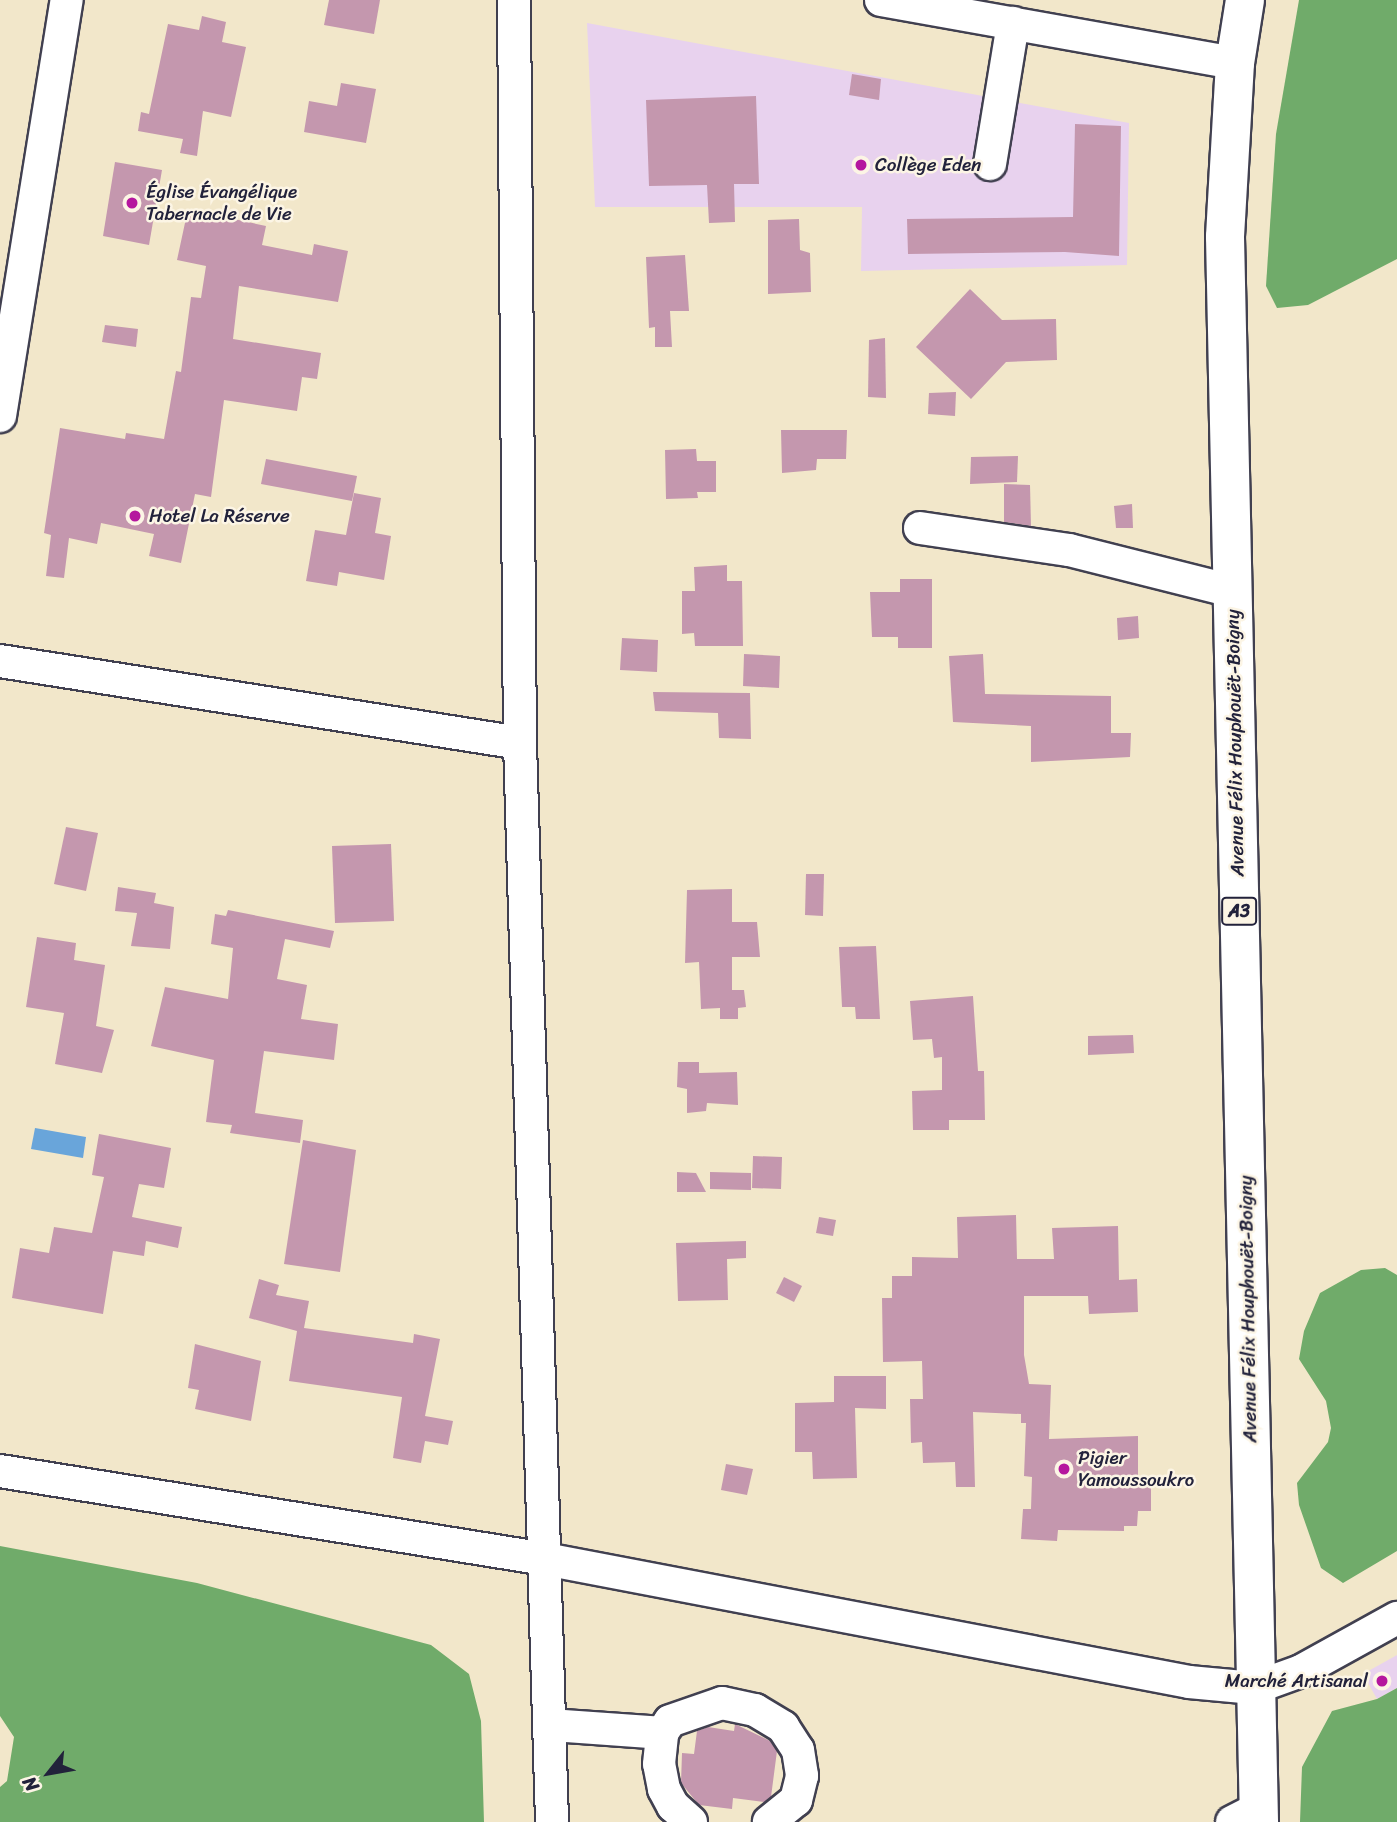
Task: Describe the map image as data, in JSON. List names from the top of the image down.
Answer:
{
  "streets": {
    "highway": ["Avenue Félix Houphouët-Boigny", "A3"]
  },
  "places": [
    "Collège Eden",
    "Église Évangélique Tabernacle de Vie",
    "Hotel La Réserve",
    "Pigier Yamoussoukro",
    "Marché Artisanal"
  ],
  "north": "bottom left"
}
